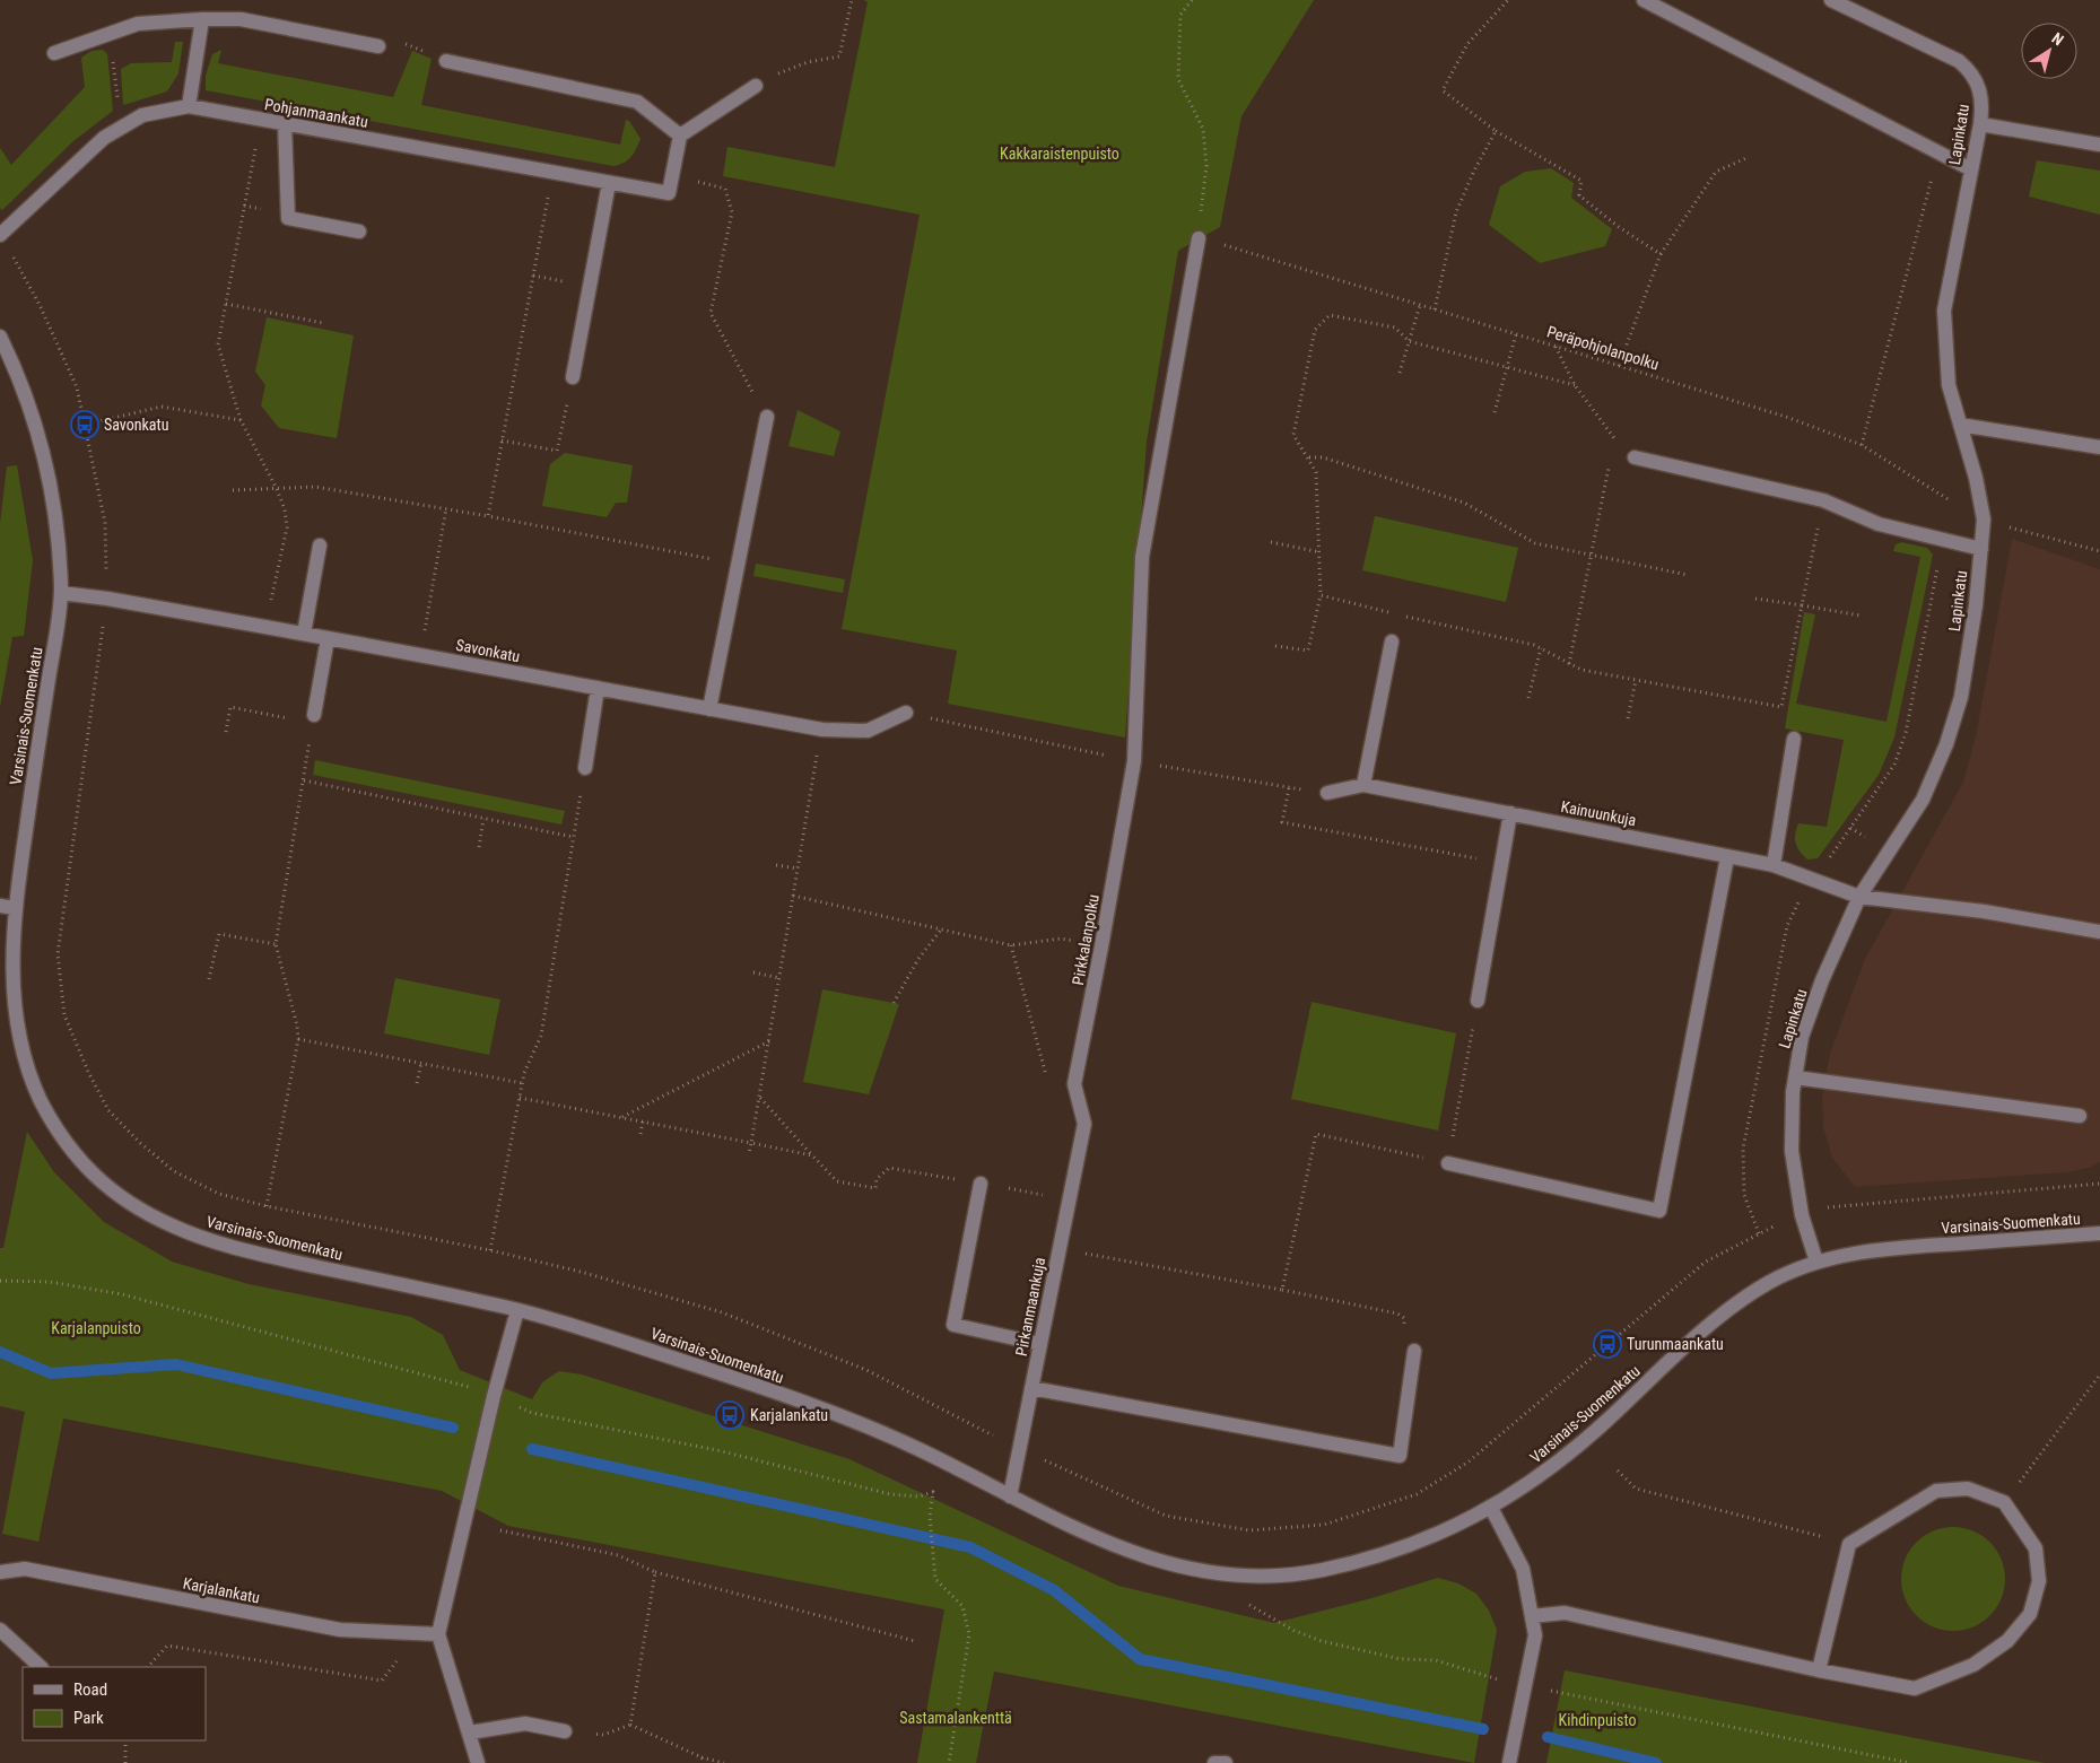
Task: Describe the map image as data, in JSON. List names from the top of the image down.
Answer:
{
  "streets": {
    "street": [
      "Pohjanmaankatu",
      "Lapinkatu",
      "Savonkatu",
      "Varsinais-Suomenkatu",
      "Kainuunkuja",
      "Pirkkalanpolku",
      "Pirkanmaankuja",
      "Karjalankatu"
    ],
    "path": ["Peräpohjolanpolku"]
  },
  "crossings": [
    ["Lapinkatu", "Peräpohjolanpolku"],
    ["Lapinkatu", "Varsinais-Suomenkatu"],
    ["Lapinkatu", "Kainuunkuja"],
    ["Peräpohjolanpolku", "Pirkkalanpolku"],
    ["Savonkatu", "Varsinais-Suomenkatu"],
    ["Varsinais-Suomenkatu", "Pirkanmaankuja"],
    ["Pirkkalanpolku", "Pirkanmaankuja"]
  ],
  "parks": [
    "Kakkaraistenpuisto",
    "Karjalanpuisto",
    "Sastamalankenttä",
    "Kihdinpuisto"
  ],
  "places": {
    "bus stop": ["Savonkatu", "Turunmaankatu", "Karjalankatu"]
  },
  "legend": ["Road", "Park"],
  "north": "top right"
}
